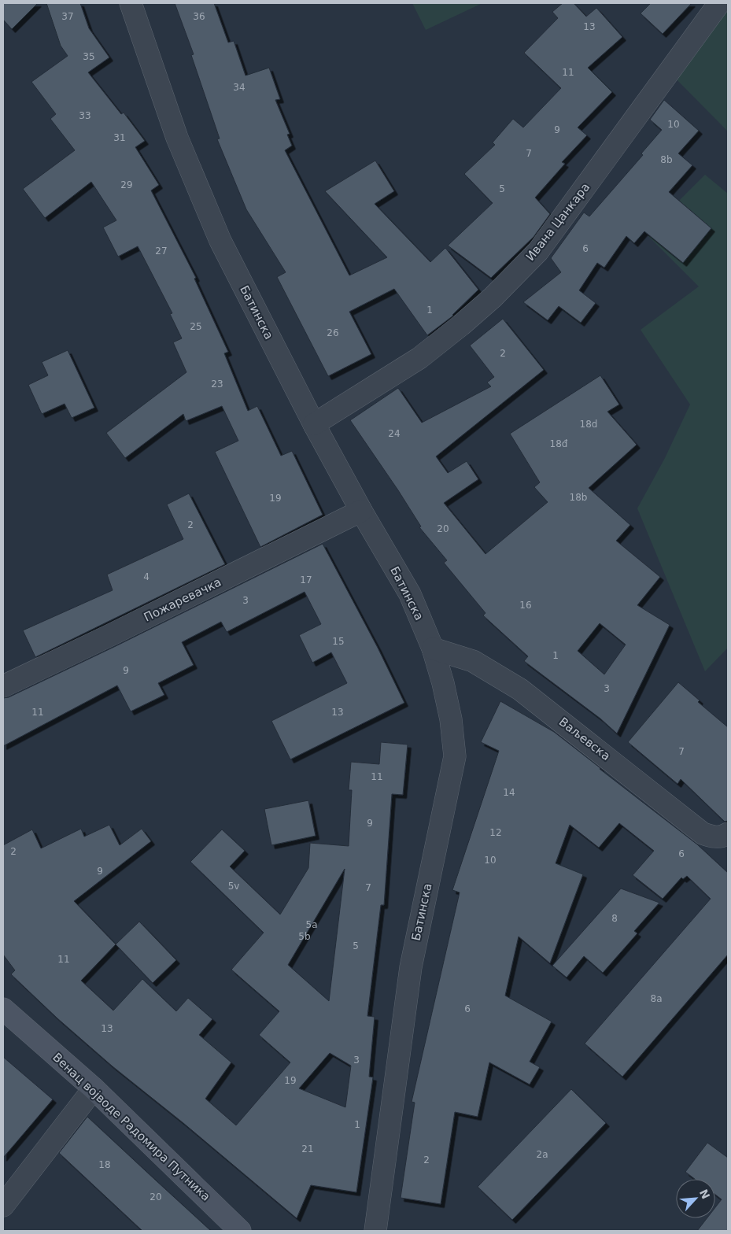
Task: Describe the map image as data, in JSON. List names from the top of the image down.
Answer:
{
  "streets": {
    "main road": ["Венац војводе Радомира Путника"],
    "street": [
      "Ивана Цанкара",
      "Батинска",
      "Пожаревачка",
      "Ваљевска"
    ]
  },
  "crossings": [
    ["Ивана Цанкара", "Батинска"],
    ["Батинска", "Пожаревачка"],
    ["Батинска", "Ваљевска"]
  ],
  "house_numbers": [
    "37",
    "36",
    "13",
    "35",
    "11",
    "34",
    "33",
    "10",
    "9",
    "31",
    "7",
    "8b",
    "29",
    "5",
    "6",
    "27",
    "1",
    "25",
    "26",
    "2",
    "23",
    "18d",
    "24",
    "18đ",
    "18b",
    "19",
    "2",
    "20",
    "4",
    "17",
    "3",
    "16",
    "15",
    "1",
    "9",
    "3",
    "11",
    "13",
    "7",
    "11",
    "14",
    "9",
    "12",
    "2",
    "6",
    "10",
    "9",
    "5v",
    "7",
    "8",
    "5a",
    "5b",
    "5",
    "11",
    "8a",
    "6",
    "13",
    "3",
    "19",
    "1",
    "21",
    "2a",
    "2",
    "18",
    "20"
  ],
  "north": "top right"
}
